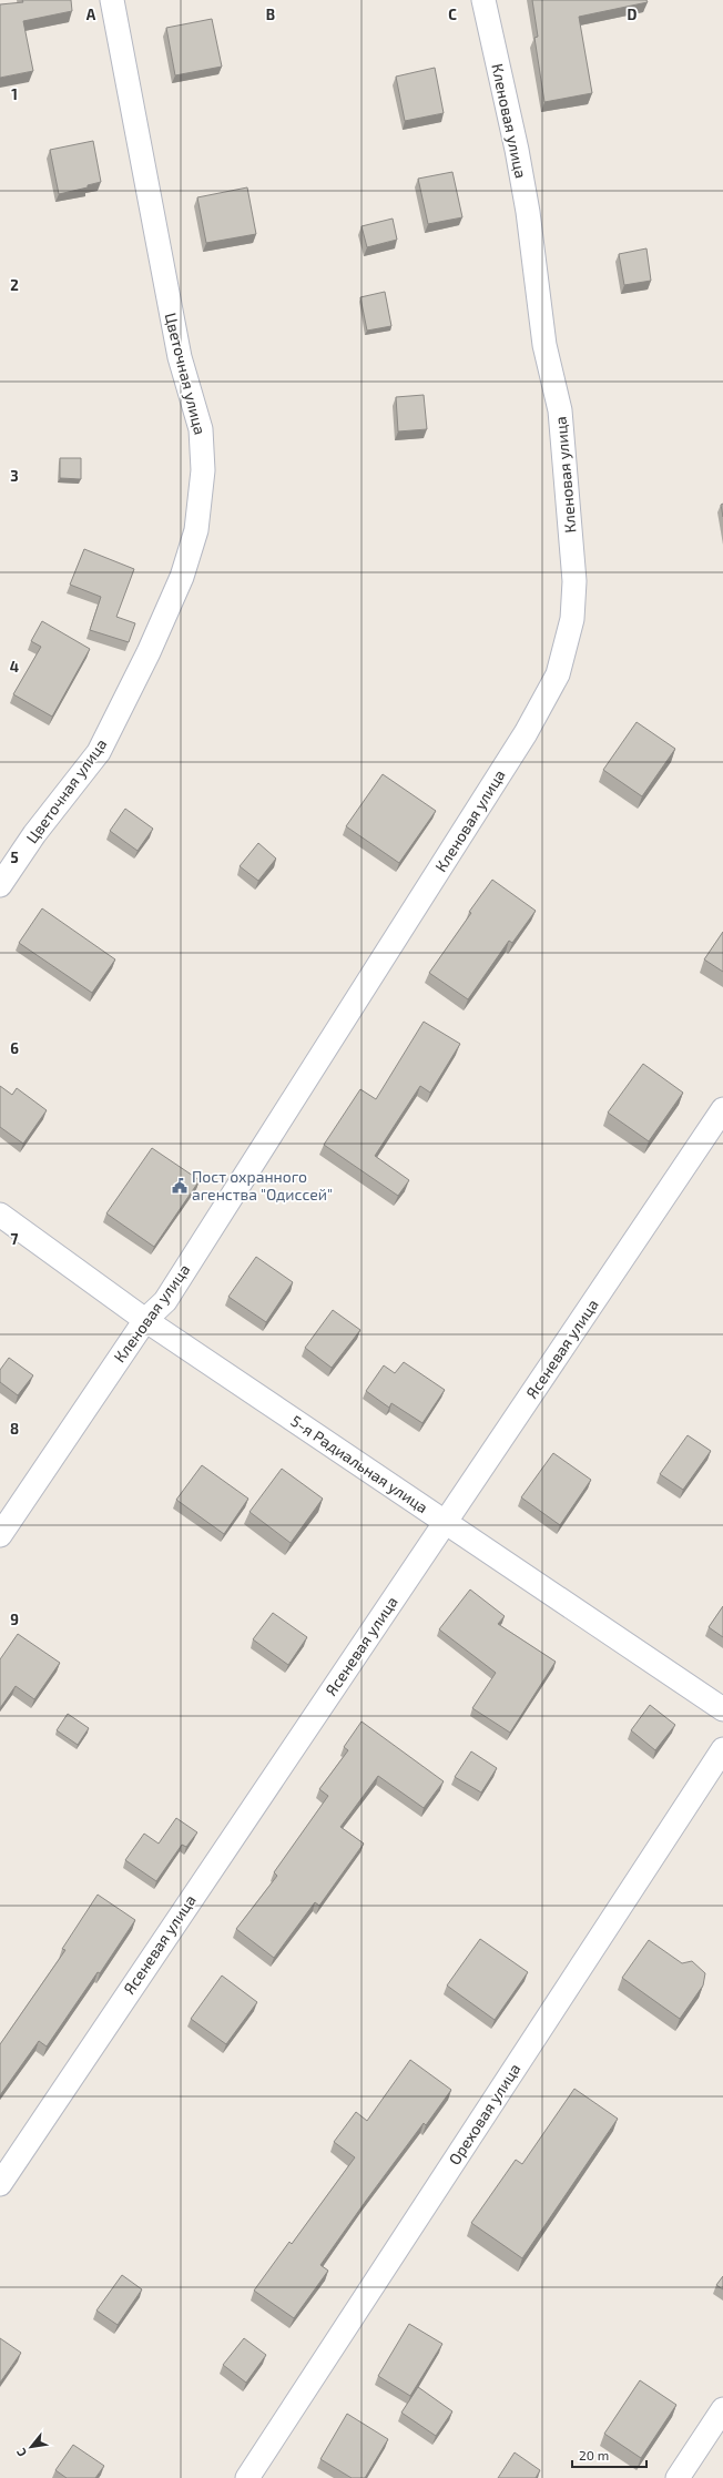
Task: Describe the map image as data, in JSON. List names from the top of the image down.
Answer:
{
  "streets": {
    "street": [
      "Кленовая улица",
      "Цветочная улица",
      "Ясеневая улица",
      "5-я Радиальная улица",
      "Ореховая улица"
    ]
  },
  "crossings": [
    ["Кленовая улица", "5-я Радиальная улица"],
    ["Ясеневая улица", "5-я Радиальная улица"]
  ],
  "places": {
    "public building": ["Пост охранного агенства \"Одисcей\""]
  },
  "scale_bar": "20 m",
  "north": "bottom left",
  "grid": {
    "columns": [
      "A",
      "B",
      "C",
      "D"
    ],
    "rows": [
      "1",
      "2",
      "3",
      "4",
      "5",
      "6",
      "7",
      "8",
      "9"
    ]
  }
}
